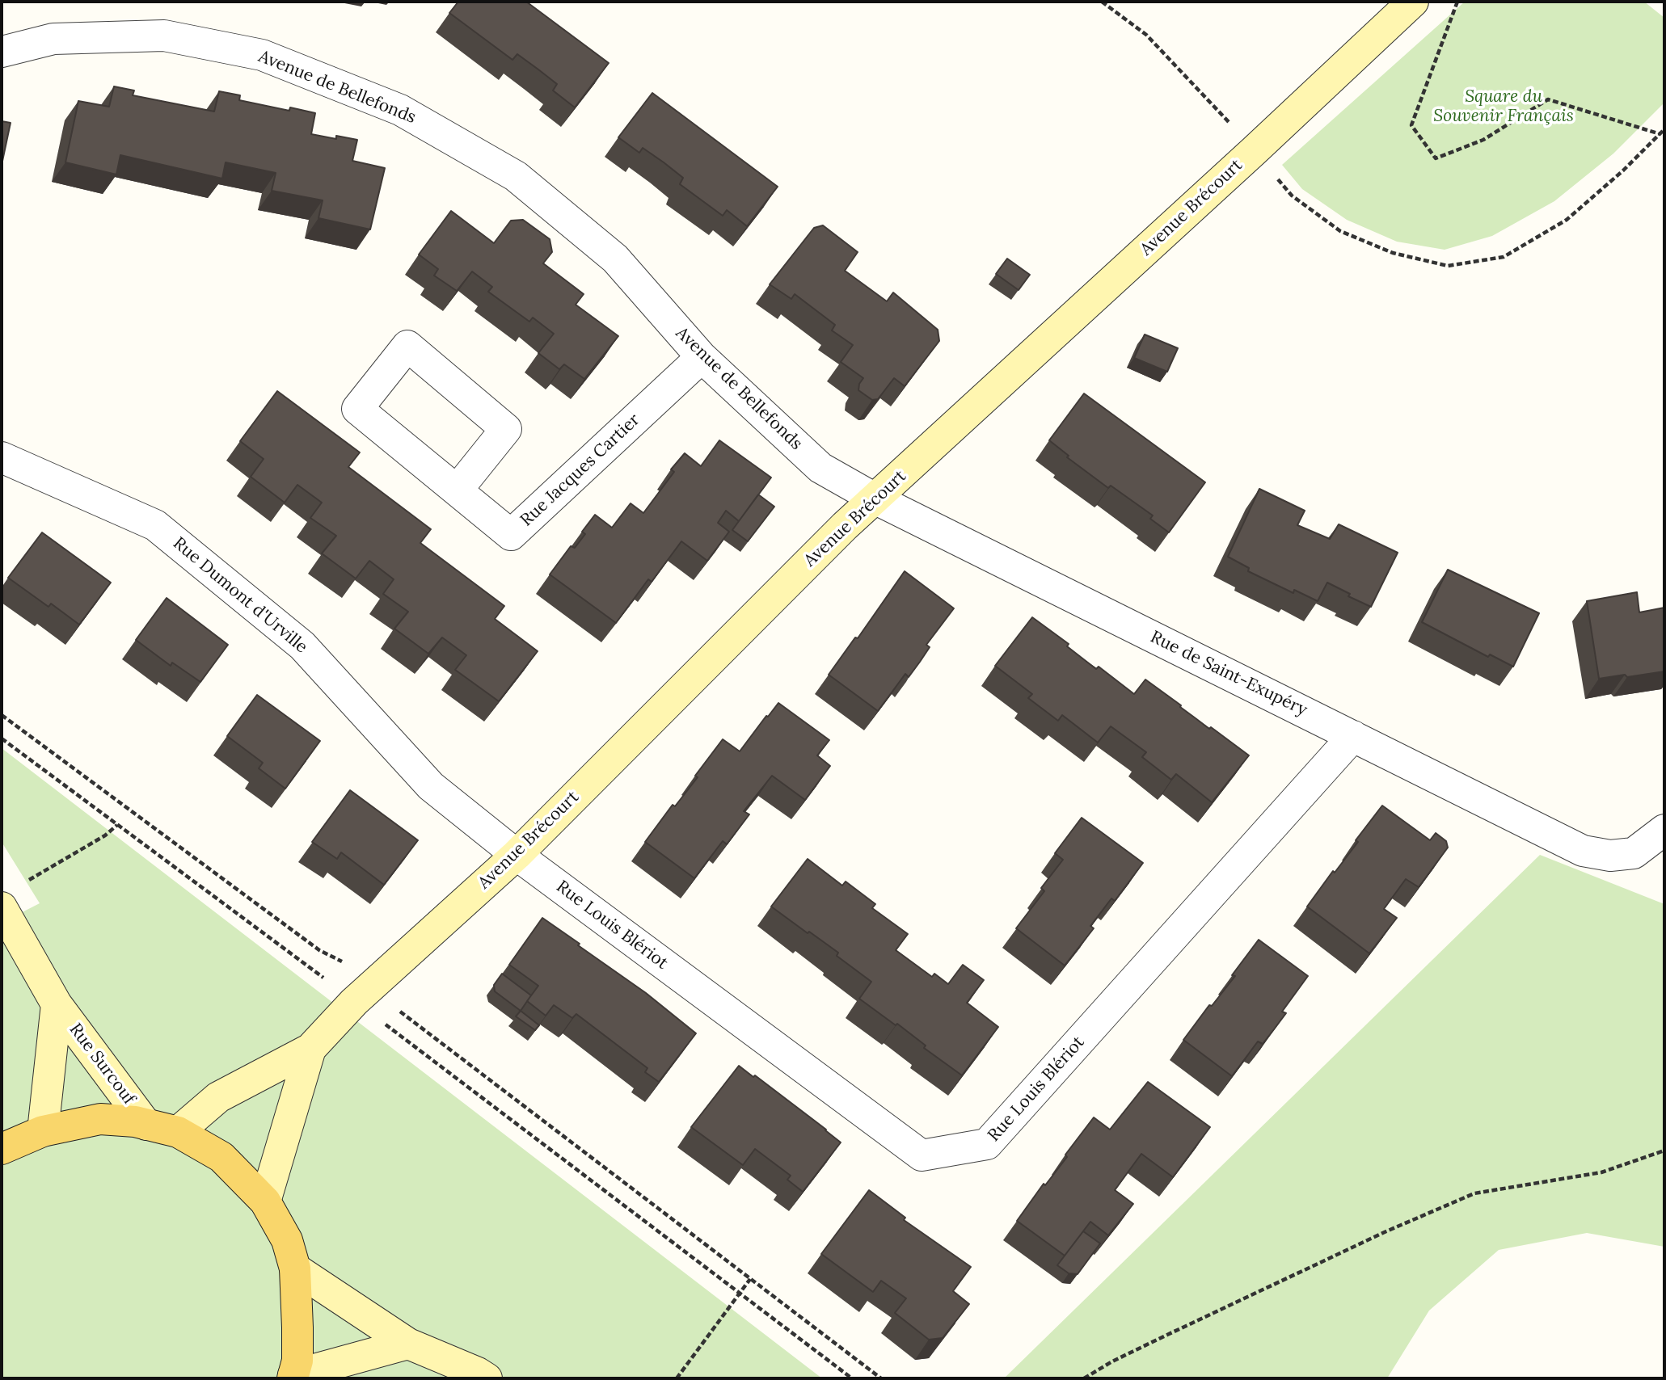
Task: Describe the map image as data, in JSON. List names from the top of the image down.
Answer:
{
  "streets": {
    "main road": ["Avenue Brécourt", "Rue Surcouf"],
    "street": [
      "Avenue de Bellefonds",
      "Rue Jacques Cartier",
      "Rue Dumont d'Urville",
      "Rue de Saint-Exupéry",
      "Rue Louis Blériot"
    ]
  },
  "crossings": [
    ["Avenue de Bellefonds", "Avenue Brécourt"],
    ["Avenue de Bellefonds", "Rue Jacques Cartier"],
    ["Avenue de Bellefonds", "Rue de Saint-Exupéry"],
    ["Avenue Brécourt", "Rue Dumont d'Urville"],
    ["Avenue Brécourt", "Rue de Saint-Exupéry"],
    ["Avenue Brécourt", "Rue Louis Blériot"],
    ["Rue Dumont d'Urville", "Rue Louis Blériot"],
    ["Rue de Saint-Exupéry", "Rue Louis Blériot"]
  ],
  "parks": ["Square du Souvenir Français"]
}
